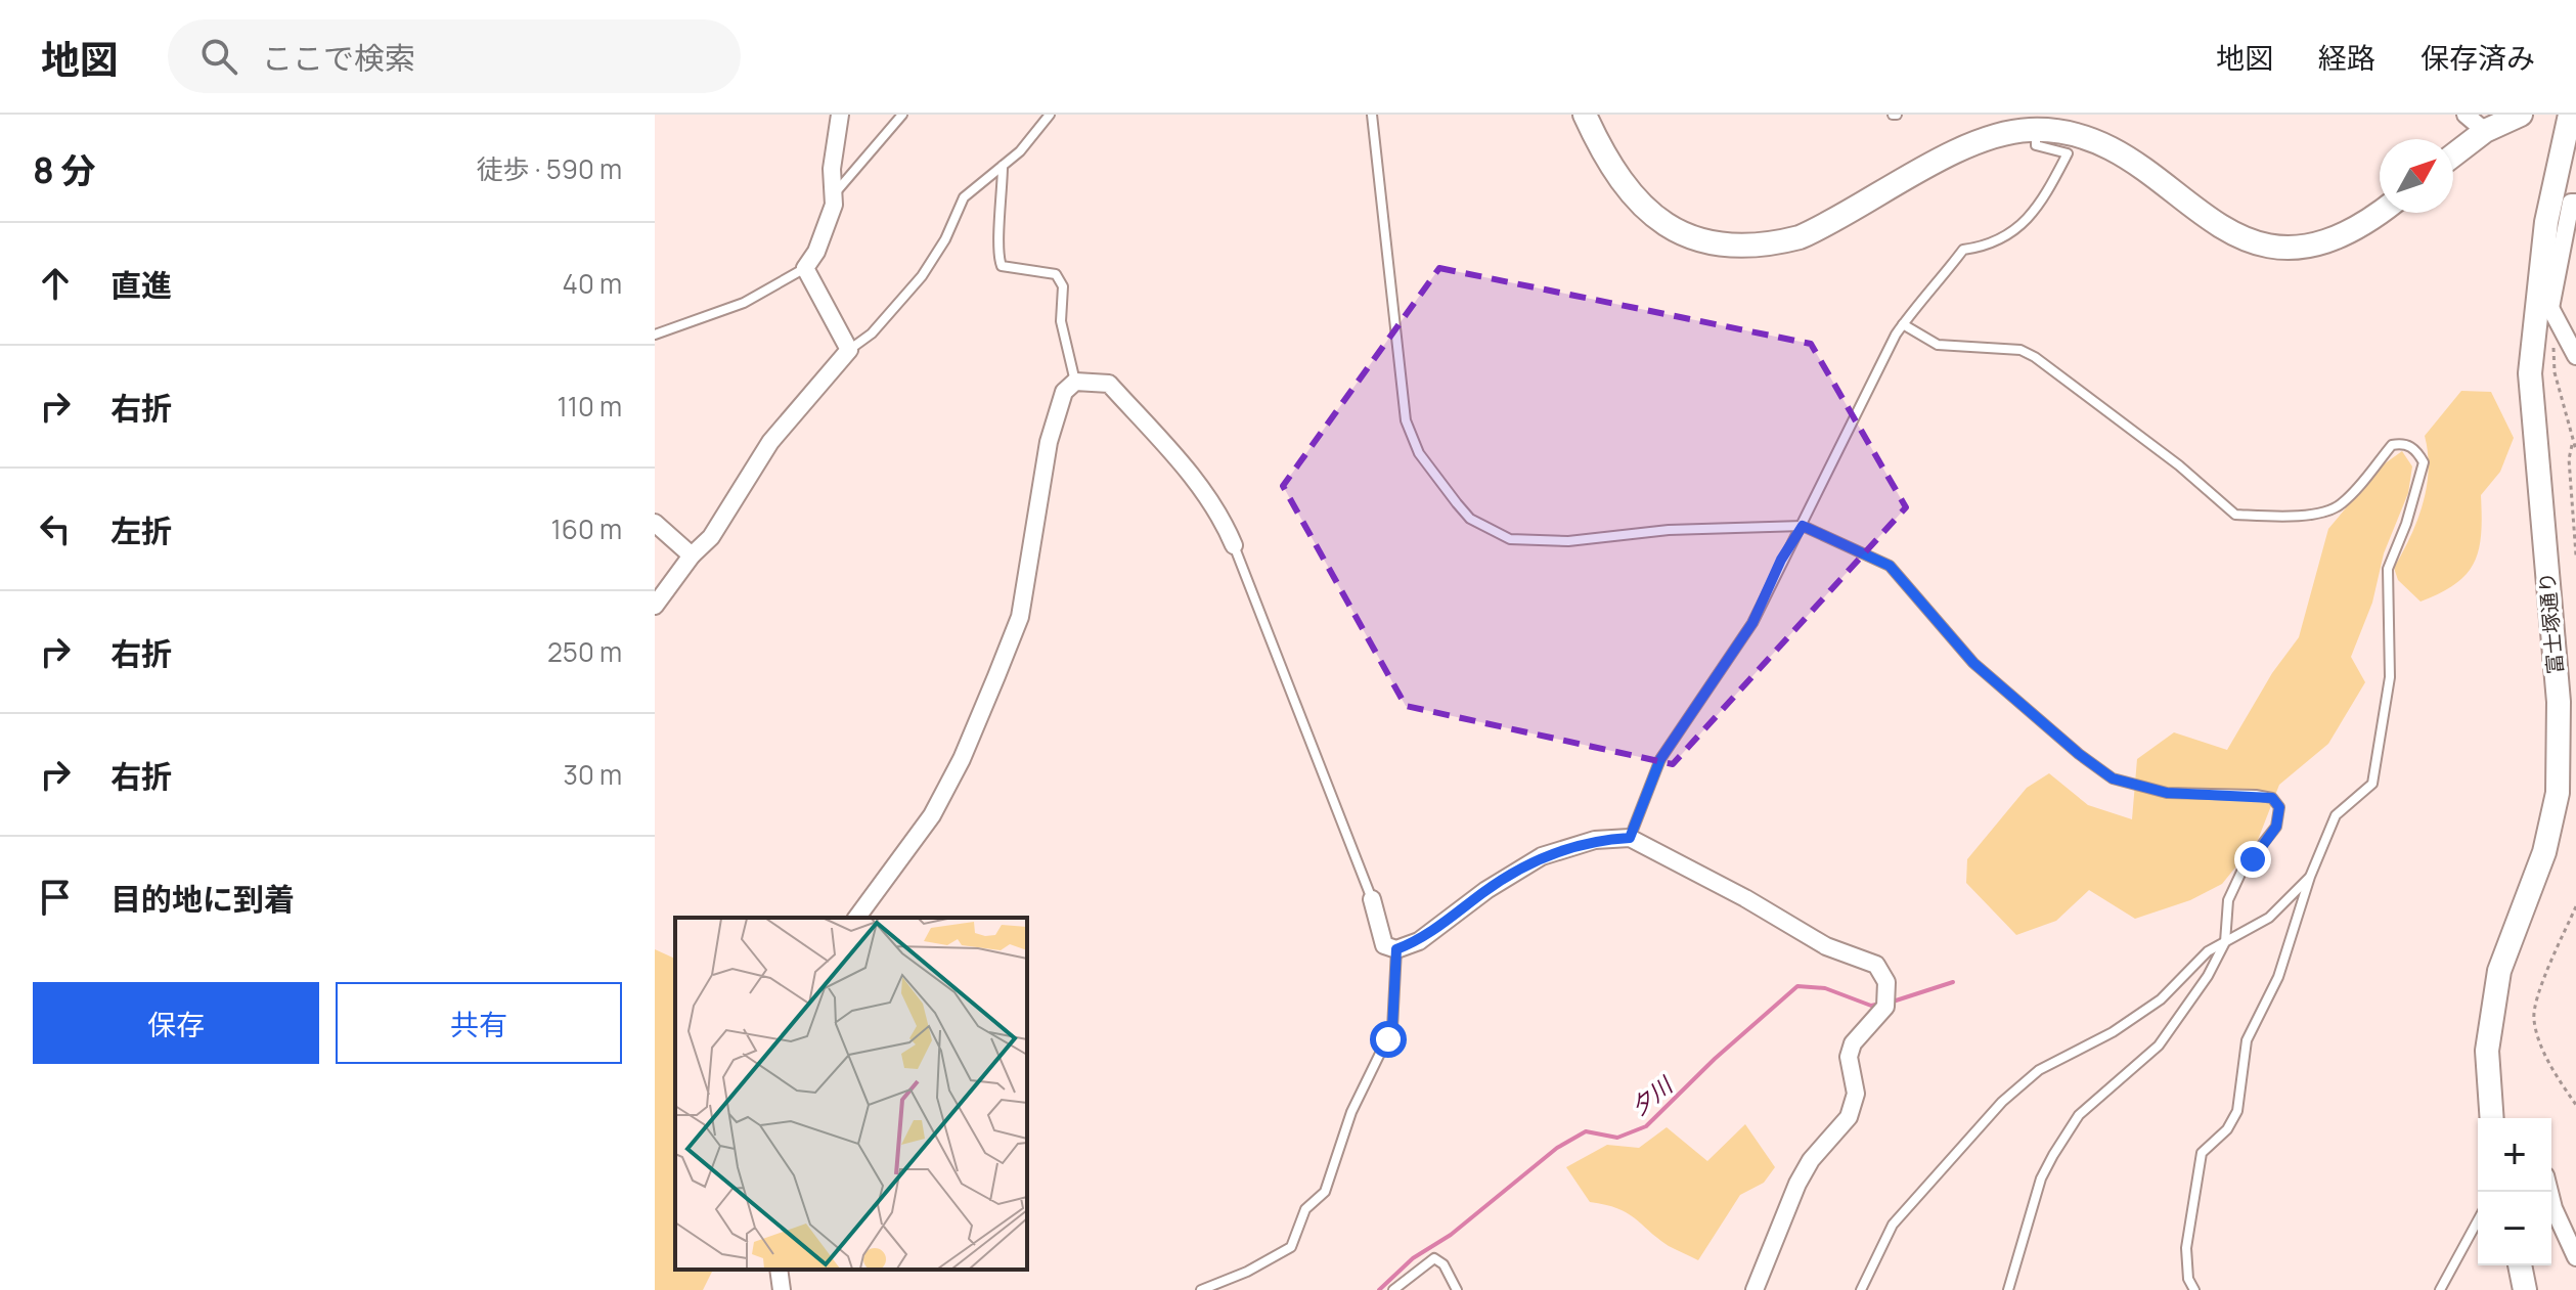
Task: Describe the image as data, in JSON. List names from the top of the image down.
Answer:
{
  "streets": {
    "street": ["富士塚通り"]
  },
  "water": ["夕川"],
  "north": "top right",
  "page": {
    "header": "地図",
    "search": "ここで検索",
    "nav": ["地図", "経路", "保存済み"],
    "heading": ["8 分", "徒歩 · 590 m"],
    "list": [
      ["直進", "40 m"],
      ["右折", "110 m"],
      ["左折", "160 m"],
      ["右折", "250 m"],
      ["右折", "30 m"],
      "目的地に到着"
    ],
    "buttons": ["保存", "共有"],
    "map_buttons": ["+", "−"]
  }
}
